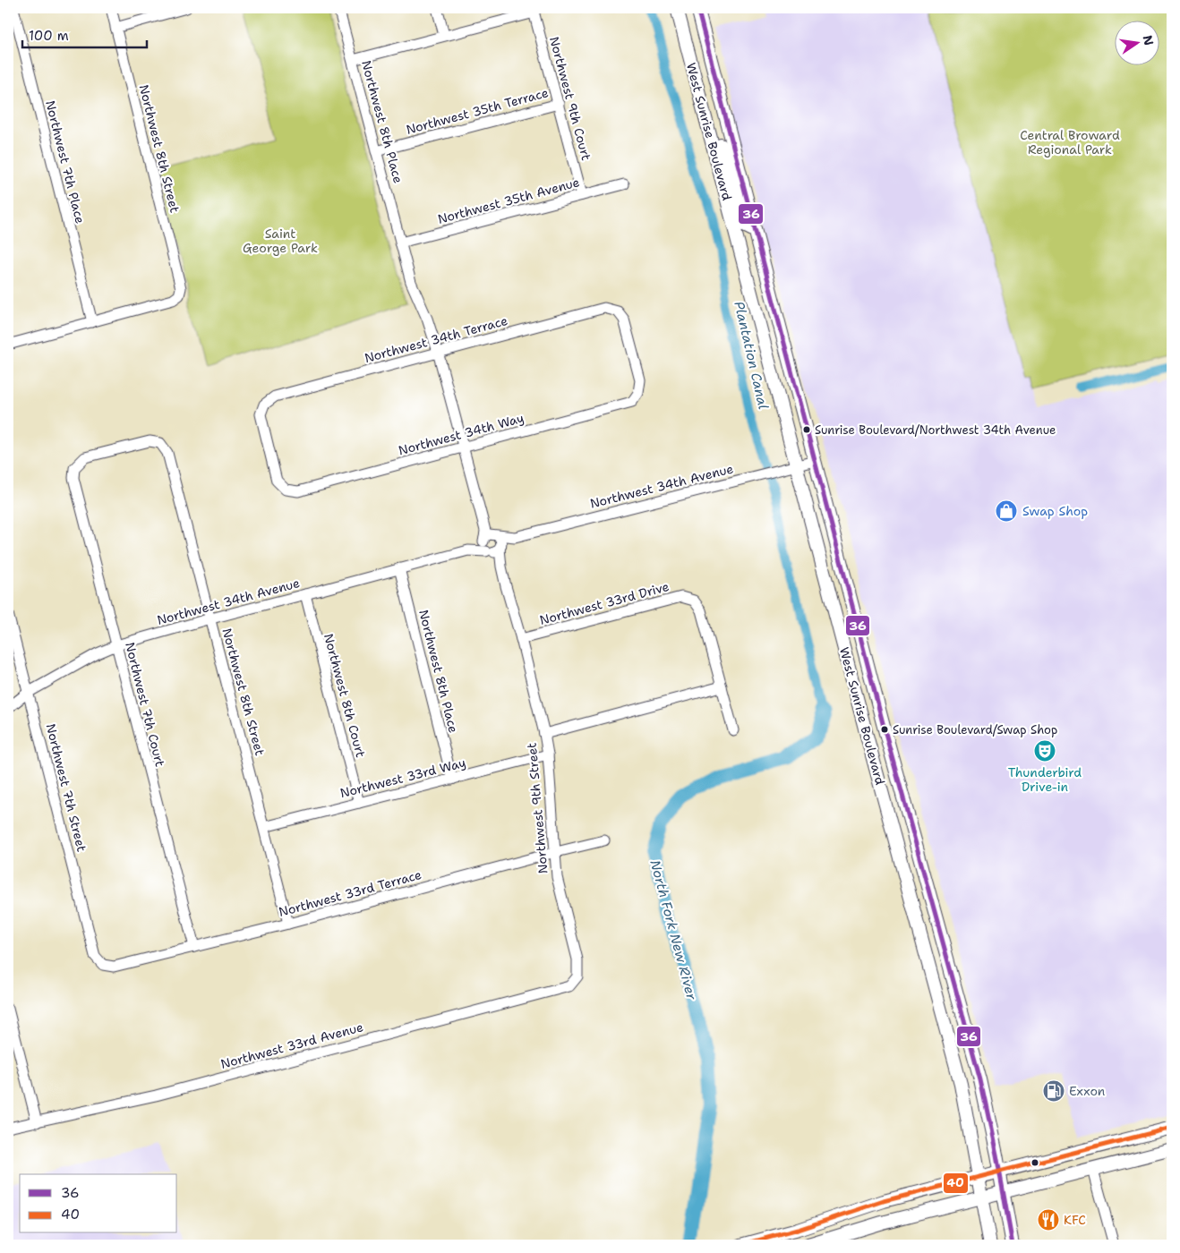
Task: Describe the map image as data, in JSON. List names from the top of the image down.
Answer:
{
  "streets": {
    "main road": ["West Sunrise Boulevard"],
    "street": [
      "Northwest 9th Court",
      "Northwest 35th Terrace",
      "Northwest 8th Place",
      "Northwest 8th Street",
      "Northwest 7th Place",
      "Northwest 35th Avenue",
      "Northwest 34th Terrace",
      "Northwest 34th Way",
      "Northwest 34th Avenue",
      "Northwest 33rd Drive",
      "Northwest 8th Court",
      "Northwest 7th Court",
      "Northwest 33rd Way",
      "Northwest 7th Street",
      "Northwest 9th Street",
      "Northwest 33rd Terrace",
      "Northwest 33rd Avenue"
    ]
  },
  "crossings": [
    ["Northwest 9th Court", "Northwest 35th Terrace"],
    ["Northwest 9th Court", "Northwest 35th Avenue"],
    ["Northwest 35th Terrace", "Northwest 8th Place"],
    ["Northwest 8th Place", "Northwest 35th Avenue"],
    ["Northwest 8th Place", "Northwest 34th Avenue"],
    ["Northwest 8th Place", "Northwest 33rd Way"],
    ["West Sunrise Boulevard", "Northwest 34th Avenue"],
    ["Northwest 8th Street", "Northwest 7th Place"],
    ["Northwest 8th Street", "Northwest 34th Avenue"],
    ["Northwest 8th Street", "Northwest 7th Court"],
    ["Northwest 8th Street", "Northwest 33rd Way"],
    ["Northwest 8th Street", "Northwest 33rd Terrace"],
    ["Northwest 34th Terrace", "Northwest 34th Way"],
    ["Northwest 34th Avenue", "Northwest 8th Court"],
    ["Northwest 34th Avenue", "Northwest 7th Court"],
    ["Northwest 34th Avenue", "Northwest 7th Street"],
    ["Northwest 34th Avenue", "Northwest 9th Street"],
    ["Northwest 33rd Drive", "Northwest 9th Street"],
    ["Northwest 8th Court", "Northwest 33rd Way"],
    ["Northwest 7th Court", "Northwest 33rd Terrace"],
    ["Northwest 33rd Way", "Northwest 9th Street"],
    ["Northwest 7th Street", "Northwest 33rd Terrace"],
    ["Northwest 9th Street", "Northwest 33rd Terrace"],
    ["Northwest 9th Street", "Northwest 33rd Avenue"]
  ],
  "water": ["Plantation Canal", "North Fork New River"],
  "parks": ["Central Broward Regional Park", "Saint George Park"],
  "places": {
    "other": ["Sunrise Boulevard/Northwest 34th Avenue", "Sunrise Boulevard/Swap Shop"],
    "shop": ["Swap Shop"],
    "theatre": ["Thunderbird Drive-in"],
    "fuel station": ["Exxon"],
    "restaurant": ["KFC"]
  },
  "lines": ["transit line 36", "transit line 40"],
  "legend": ["36", "40"],
  "scale_bar": "100 m",
  "north": "right"
}
